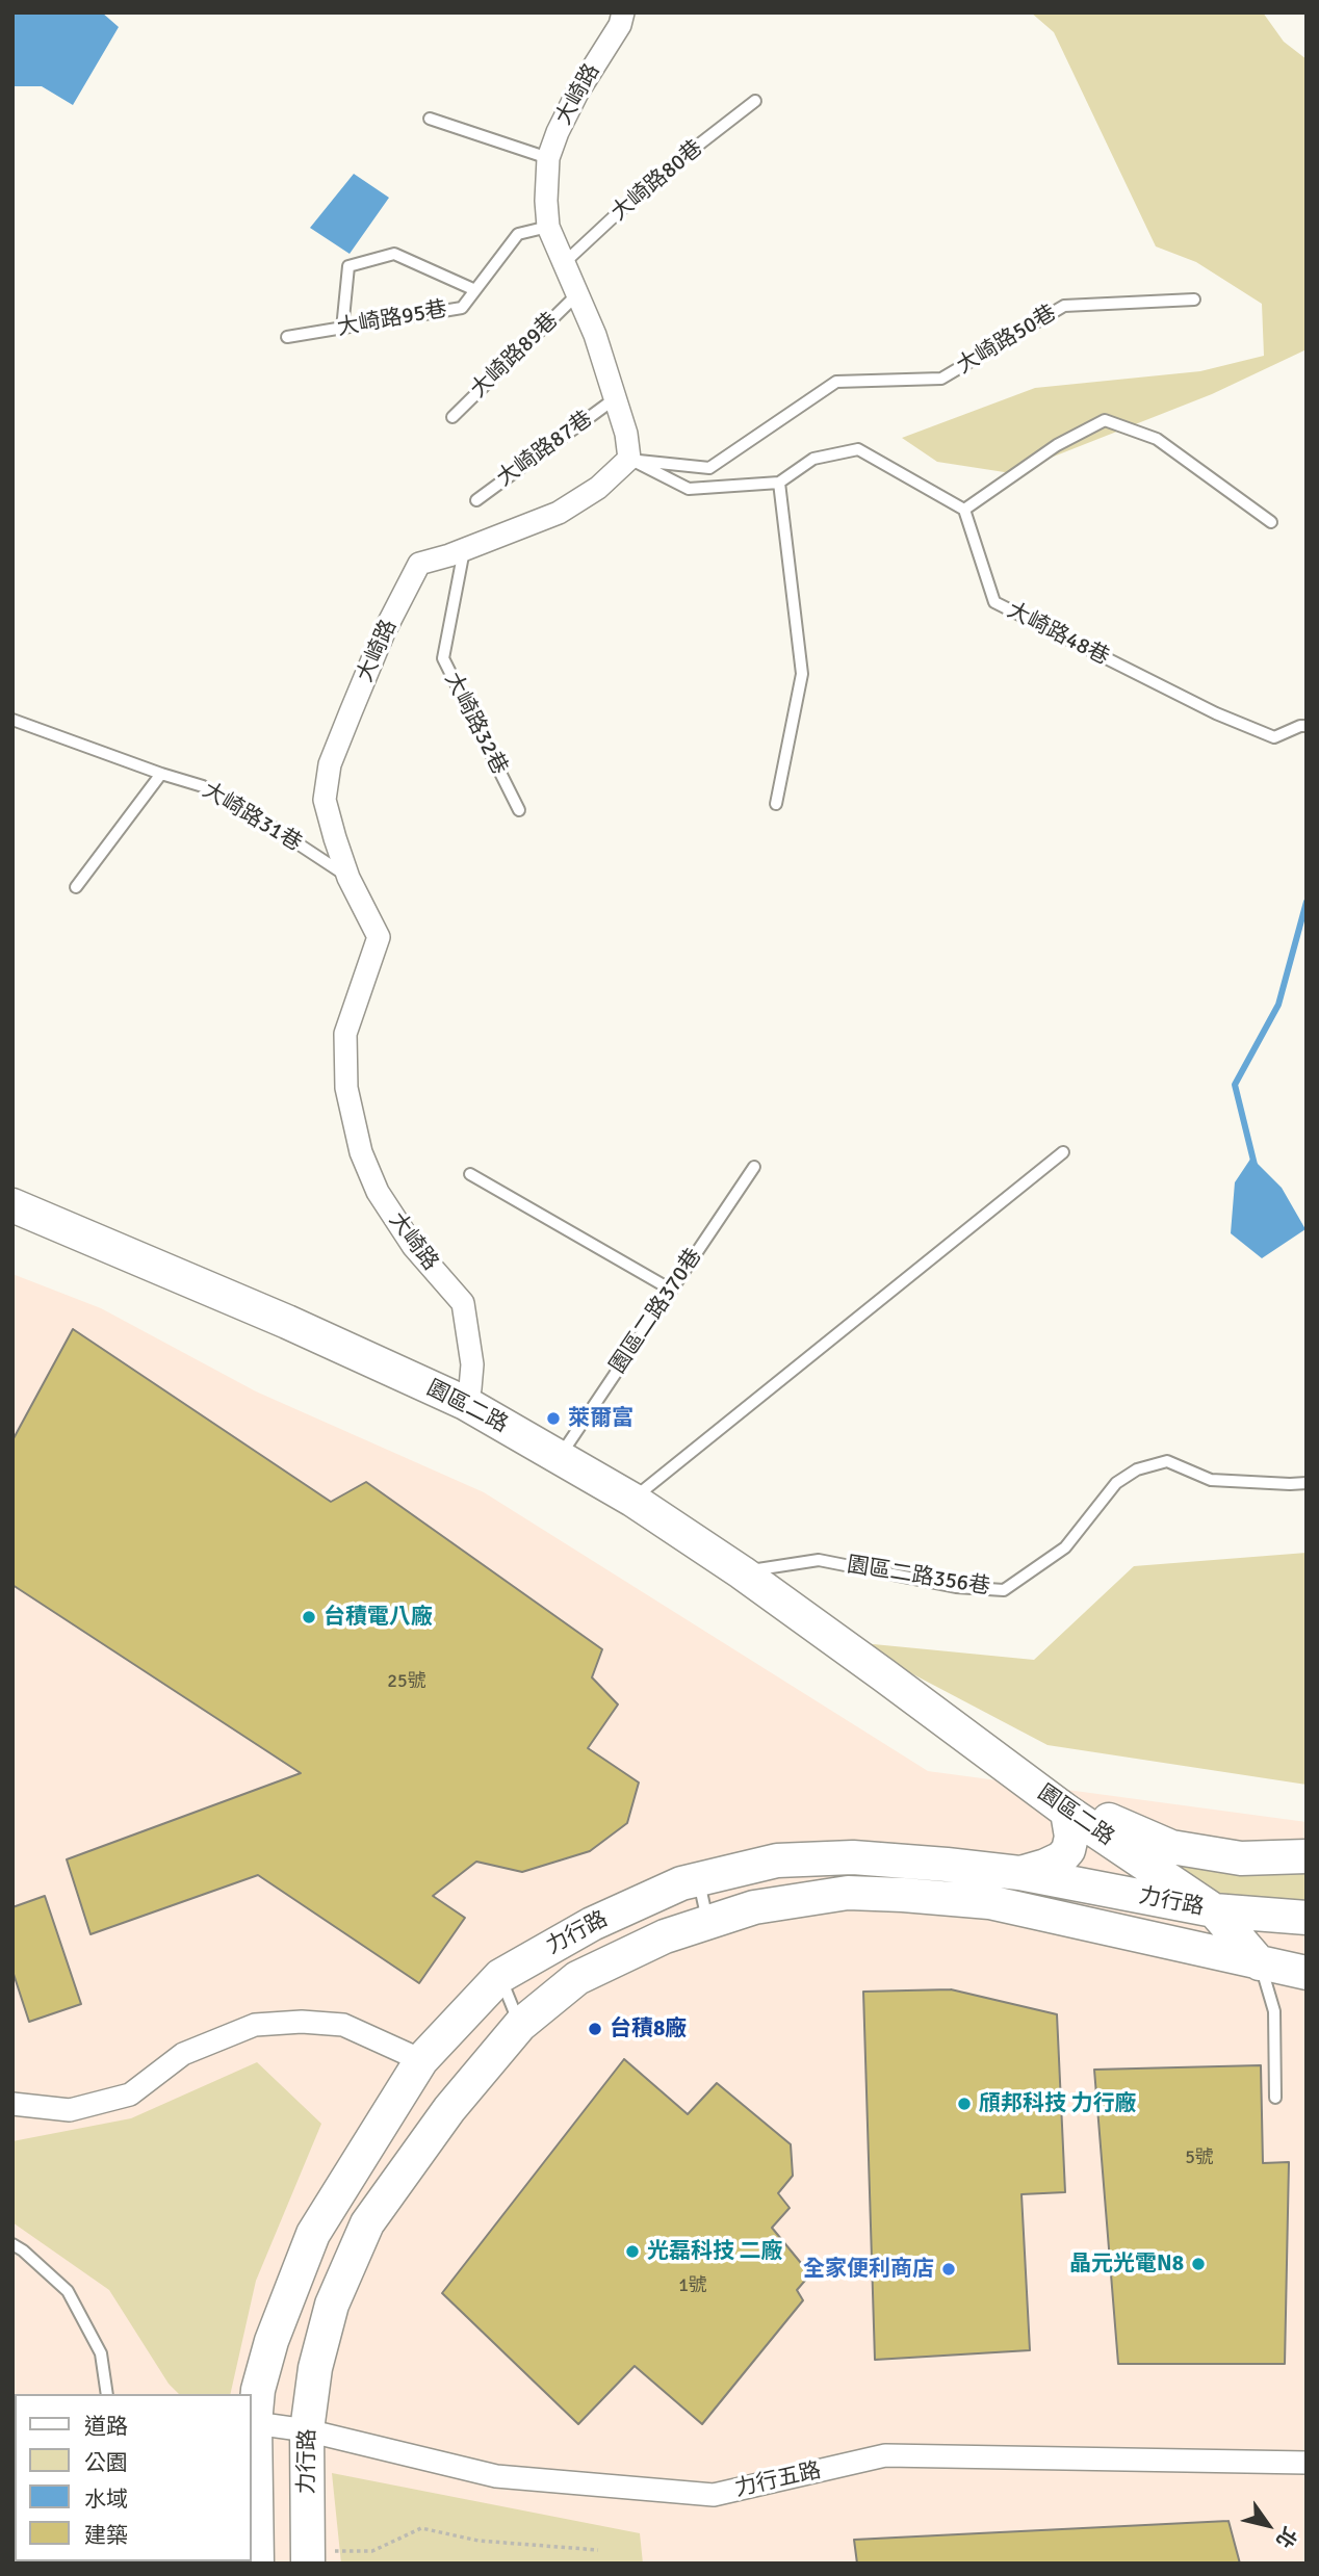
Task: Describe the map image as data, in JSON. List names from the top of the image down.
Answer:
{
  "streets": {
    "street": [
      "大崎路",
      "園區二路",
      "力行路",
      "力行五路"
    ],
    "lane": [
      "大崎路80巷",
      "大崎路95巷",
      "大崎路50巷",
      "大崎路89巷",
      "大崎路87巷",
      "大崎路48巷",
      "大崎路32巷",
      "大崎路31巷",
      "園區二路370巷",
      "園區二路356巷"
    ]
  },
  "crossings": [
    ["大崎路", "大崎路80巷"],
    ["大崎路", "大崎路95巷"],
    ["大崎路", "大崎路50巷"],
    ["大崎路", "大崎路89巷"],
    ["大崎路", "大崎路87巷"],
    ["大崎路", "大崎路32巷"],
    ["大崎路", "大崎路31巷"],
    ["大崎路", "園區二路"],
    ["園區二路370巷", "園區二路"],
    ["園區二路", "園區二路356巷"],
    ["園區二路", "力行路"],
    ["力行路", "力行五路"]
  ],
  "places": [
    "萊爾富",
    "台積電八廠",
    "台積8廠",
    "頎邦科技 力行廠",
    "光磊科技 二廠",
    "晶元光電N8",
    "全家便利商店"
  ],
  "house_numbers": ["25號", "5號", "1號"],
  "legend": [
    "道路",
    "公園",
    "水域",
    "建築"
  ],
  "north": "bottom right"
}
